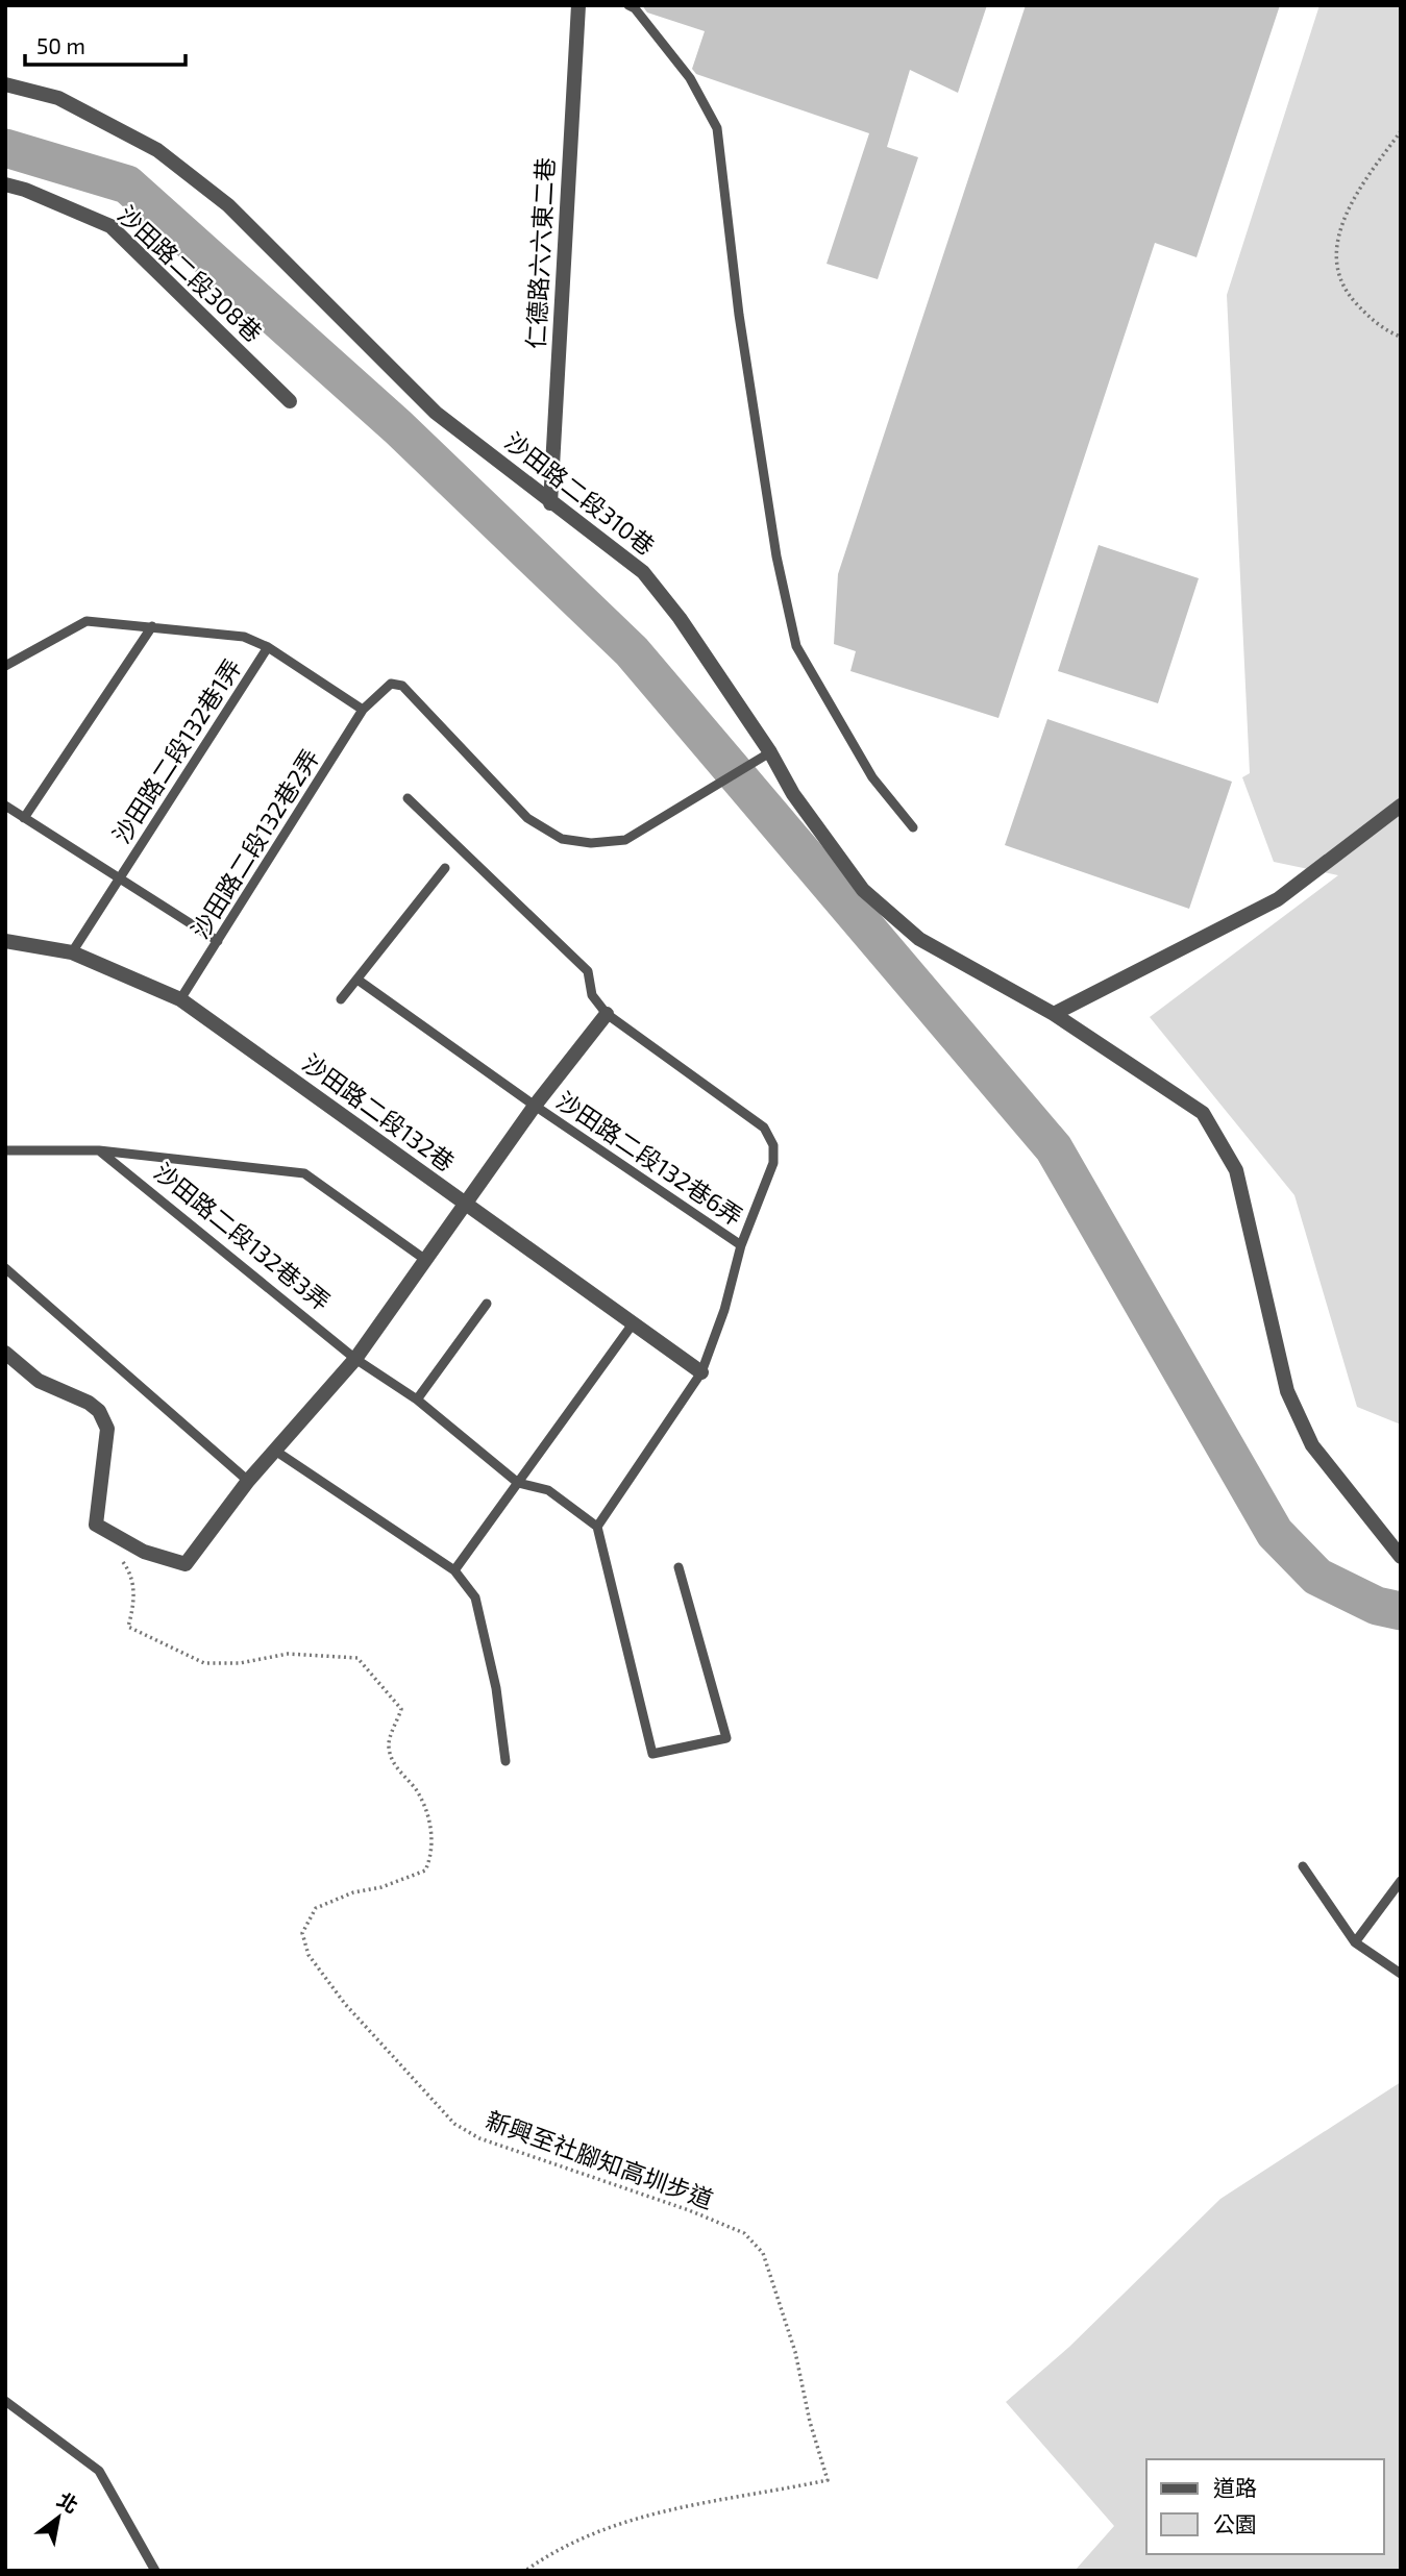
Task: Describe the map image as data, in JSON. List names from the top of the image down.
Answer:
{
  "streets": {
    "street": [
      "仁德路六六東二巷",
      "沙田路二段308巷",
      "沙田路二段310巷",
      "沙田路二段132巷"
    ],
    "lane": [
      "沙田路二段132巷1弄",
      "沙田路二段132巷2弄",
      "沙田路二段132巷6弄",
      "沙田路二段132巷3弄"
    ],
    "path": ["新興至社腳知高圳步道"]
  },
  "crossings": [
    ["仁德路六六東二巷", "沙田路二段310巷"],
    ["沙田路二段310巷", "沙田路二段132巷2弄"],
    ["沙田路二段132巷1弄", "沙田路二段132巷2弄"],
    ["沙田路二段132巷1弄", "沙田路二段132巷"],
    ["沙田路二段132巷2弄", "沙田路二段132巷"],
    ["沙田路二段132巷", "沙田路二段132巷6弄"]
  ],
  "legend": ["道路", "公園"],
  "scale_bar": "50 m",
  "north": "top right"
}
